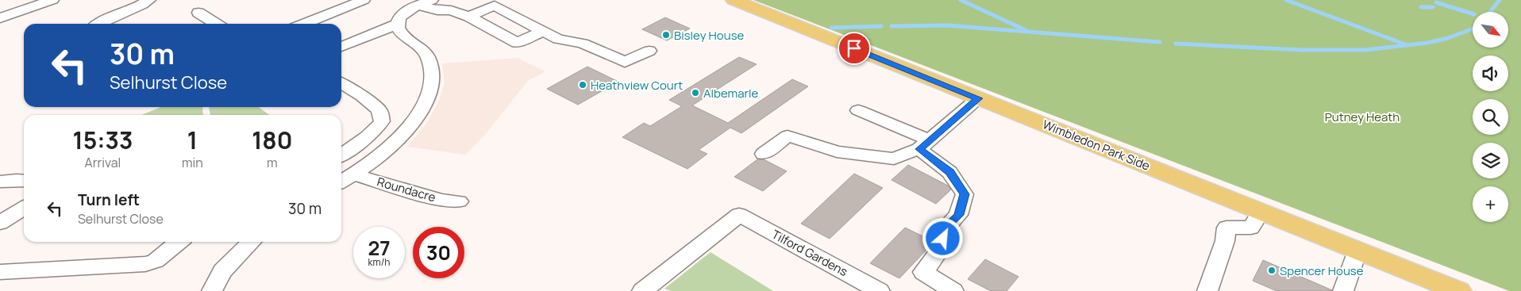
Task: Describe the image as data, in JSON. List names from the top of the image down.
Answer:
{
  "streets": {
    "main road": ["Wimbledon Park Side"],
    "street": ["Roundacre", "Tilford Gardens"]
  },
  "parks": ["Putney Heath"],
  "places": [
    "Bisley House",
    "Heathview Court",
    "Albemarle",
    "Spencer House"
  ],
  "north": "bottom right",
  "page": {
    "map_buttons": "+",
    "turn": ["30 m", "Selhurst Close"],
    "eta": [
      "15:33",
      "Arrival",
      "1",
      "min",
      "180",
      "m"
    ],
    "list": [
      {
        "name": "Turn left",
        "note": "Selhurst Close",
        "value": "30 m"
      }
    ],
    "speed": "27 km/h",
    "limit": "30"
  }
}
